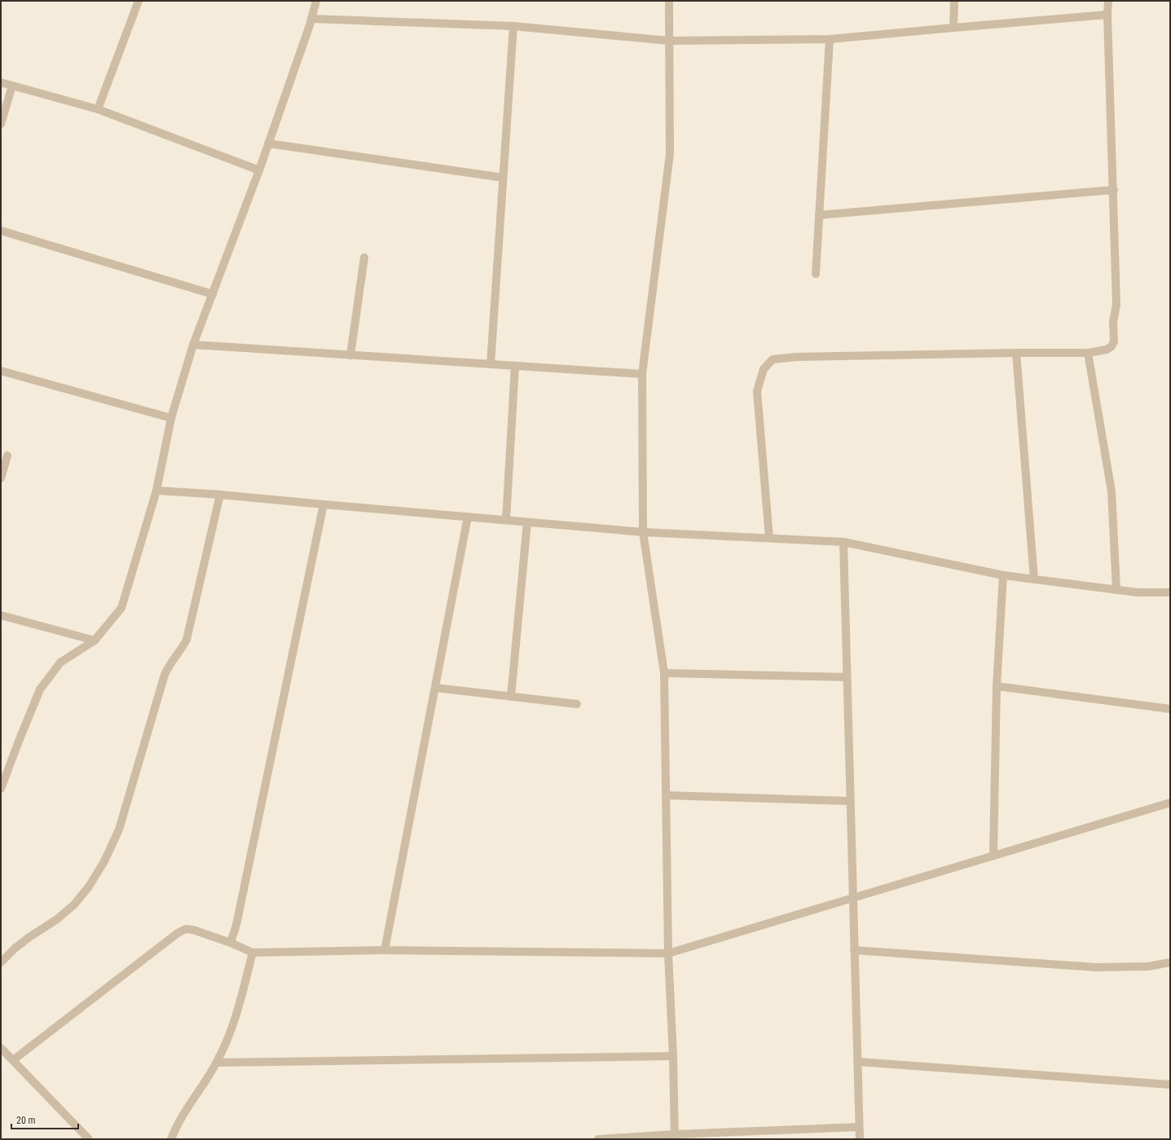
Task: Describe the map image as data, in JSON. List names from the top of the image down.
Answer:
{
  "scale_bar": "20 m"
}
